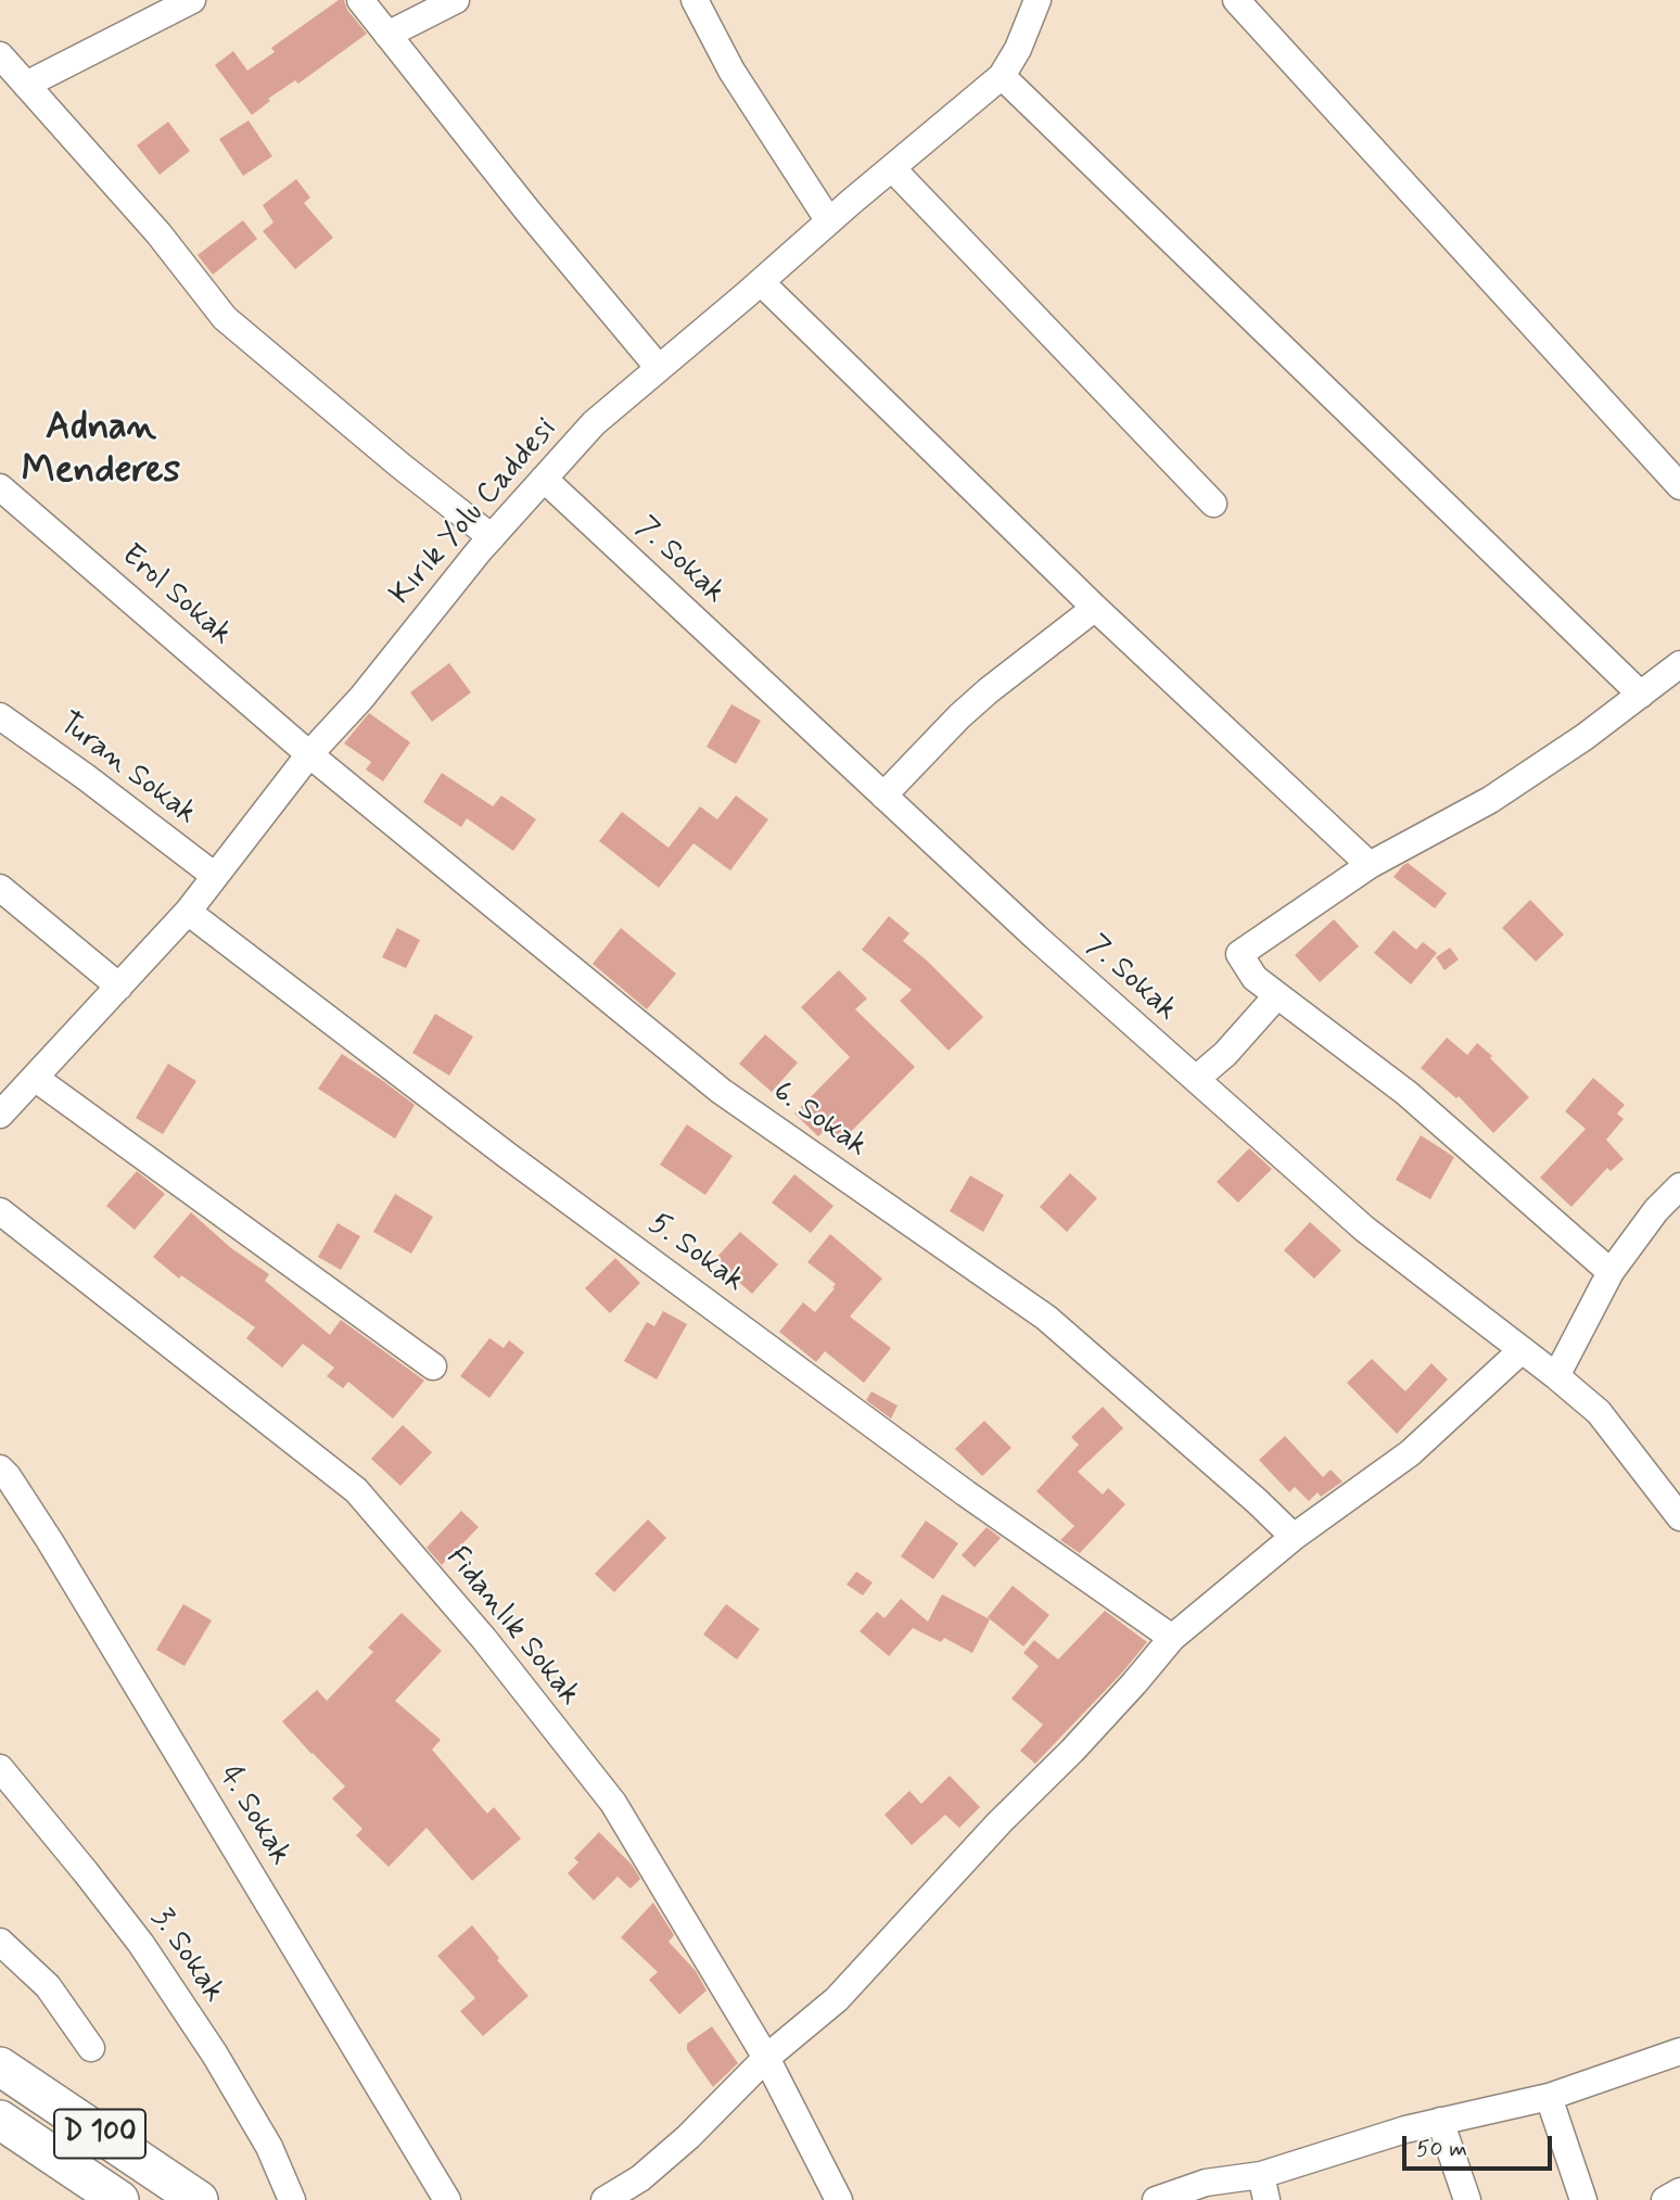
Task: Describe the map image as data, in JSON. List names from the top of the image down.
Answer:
{
  "streets": {
    "highway": ["D 100"],
    "street": [
      "Kırık Yolu Caddesi",
      "7. Sokak",
      "Erol Sokak",
      "Turan Sokak",
      "6. Sokak",
      "5. Sokak",
      "Fidanlık Sokak",
      "4. Sokak",
      "3. Sokak"
    ]
  },
  "crossings": [
    ["Kırık Yolu Caddesi", "7. Sokak"],
    ["Kırık Yolu Caddesi", "Erol Sokak"],
    ["Kırık Yolu Caddesi", "Turan Sokak"],
    ["Kırık Yolu Caddesi", "6. Sokak"],
    ["Kırık Yolu Caddesi", "5. Sokak"],
    ["Erol Sokak", "6. Sokak"]
  ],
  "districts": ["Adnan Menderes"],
  "scale_bar": "50 m"
}
